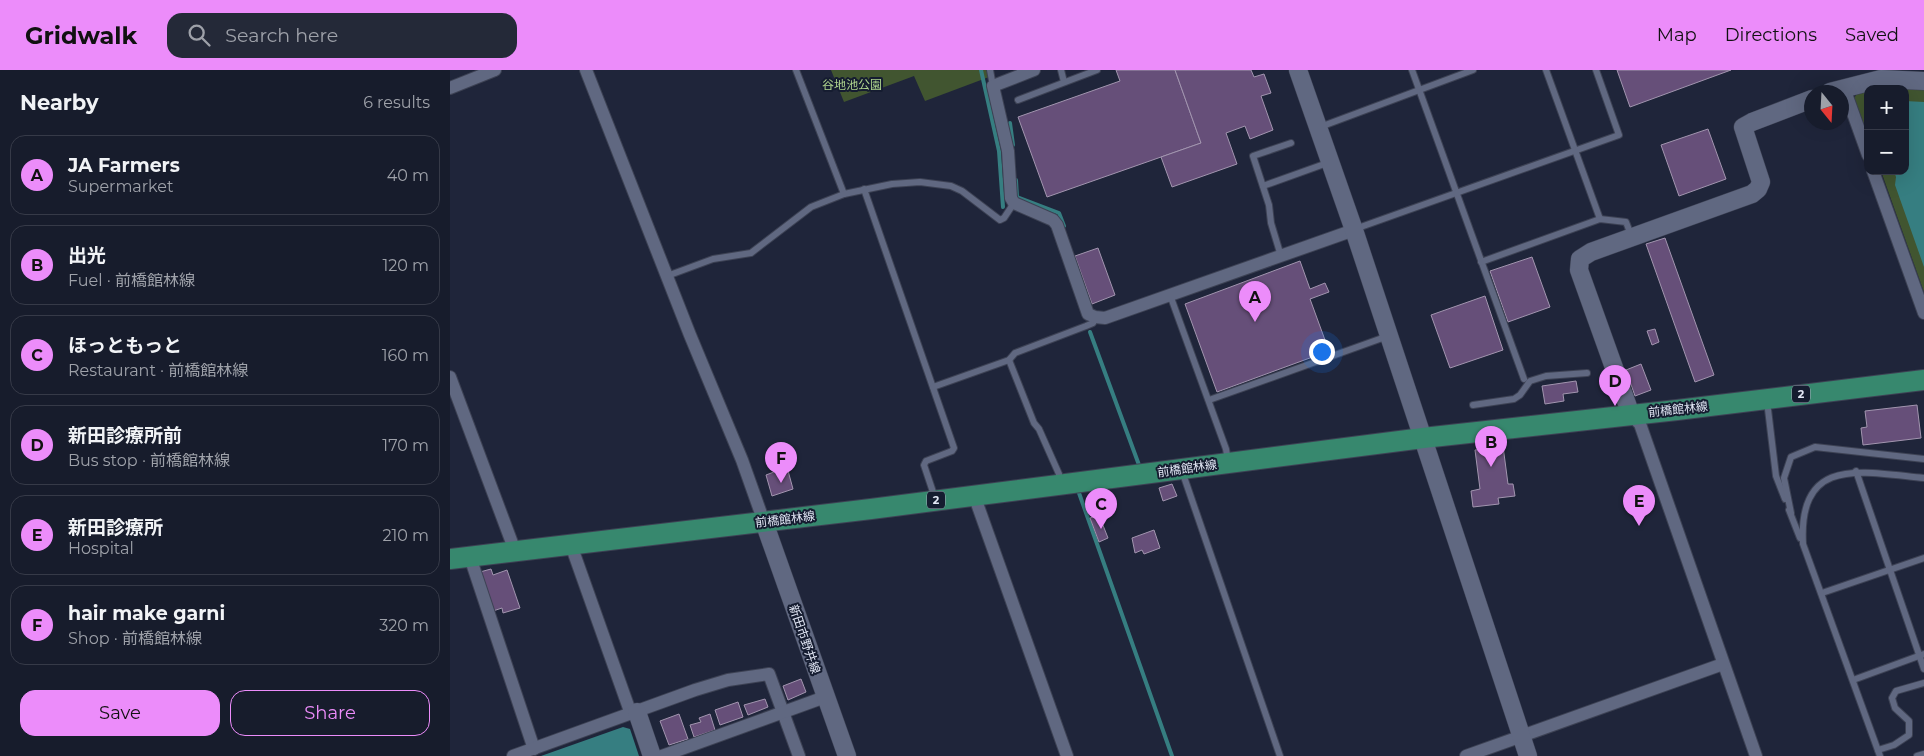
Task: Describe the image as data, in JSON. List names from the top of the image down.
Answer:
{
  "streets": {
    "main road": ["2", "前橋館林線"],
    "street": ["新田市野井線"]
  },
  "crossings": [
    ["前橋館林線", "新田市野井線"]
  ],
  "parks": ["谷地池公園"],
  "north": "bottom",
  "page": {
    "header": "Gridwalk",
    "search": "Search here",
    "nav": ["Map", "Directions", "Saved"],
    "heading": ["Nearby", "6 results"],
    "map_buttons": ["+", "−"],
    "list": [
      {
        "mark": "A",
        "name": "JA Farmers",
        "note": "Supermarket",
        "value": "40 m"
      },
      {
        "mark": "B",
        "name": "出光",
        "note": "Fuel · 前橋館林線",
        "value": "120 m"
      },
      {
        "mark": "C",
        "name": "ほっともっと",
        "note": "Restaurant · 前橋館林線",
        "value": "160 m"
      },
      {
        "mark": "D",
        "name": "新田診療所前",
        "note": "Bus stop · 前橋館林線",
        "value": "170 m"
      },
      {
        "mark": "E",
        "name": "新田診療所",
        "note": "Hospital",
        "value": "210 m"
      },
      {
        "mark": "F",
        "name": "hair make garni",
        "note": "Shop · 前橋館林線",
        "value": "320 m"
      }
    ],
    "pins": [
      "A",
      "D",
      "B",
      "F",
      "E",
      "C"
    ],
    "buttons": ["Save", "Share"]
  }
}
